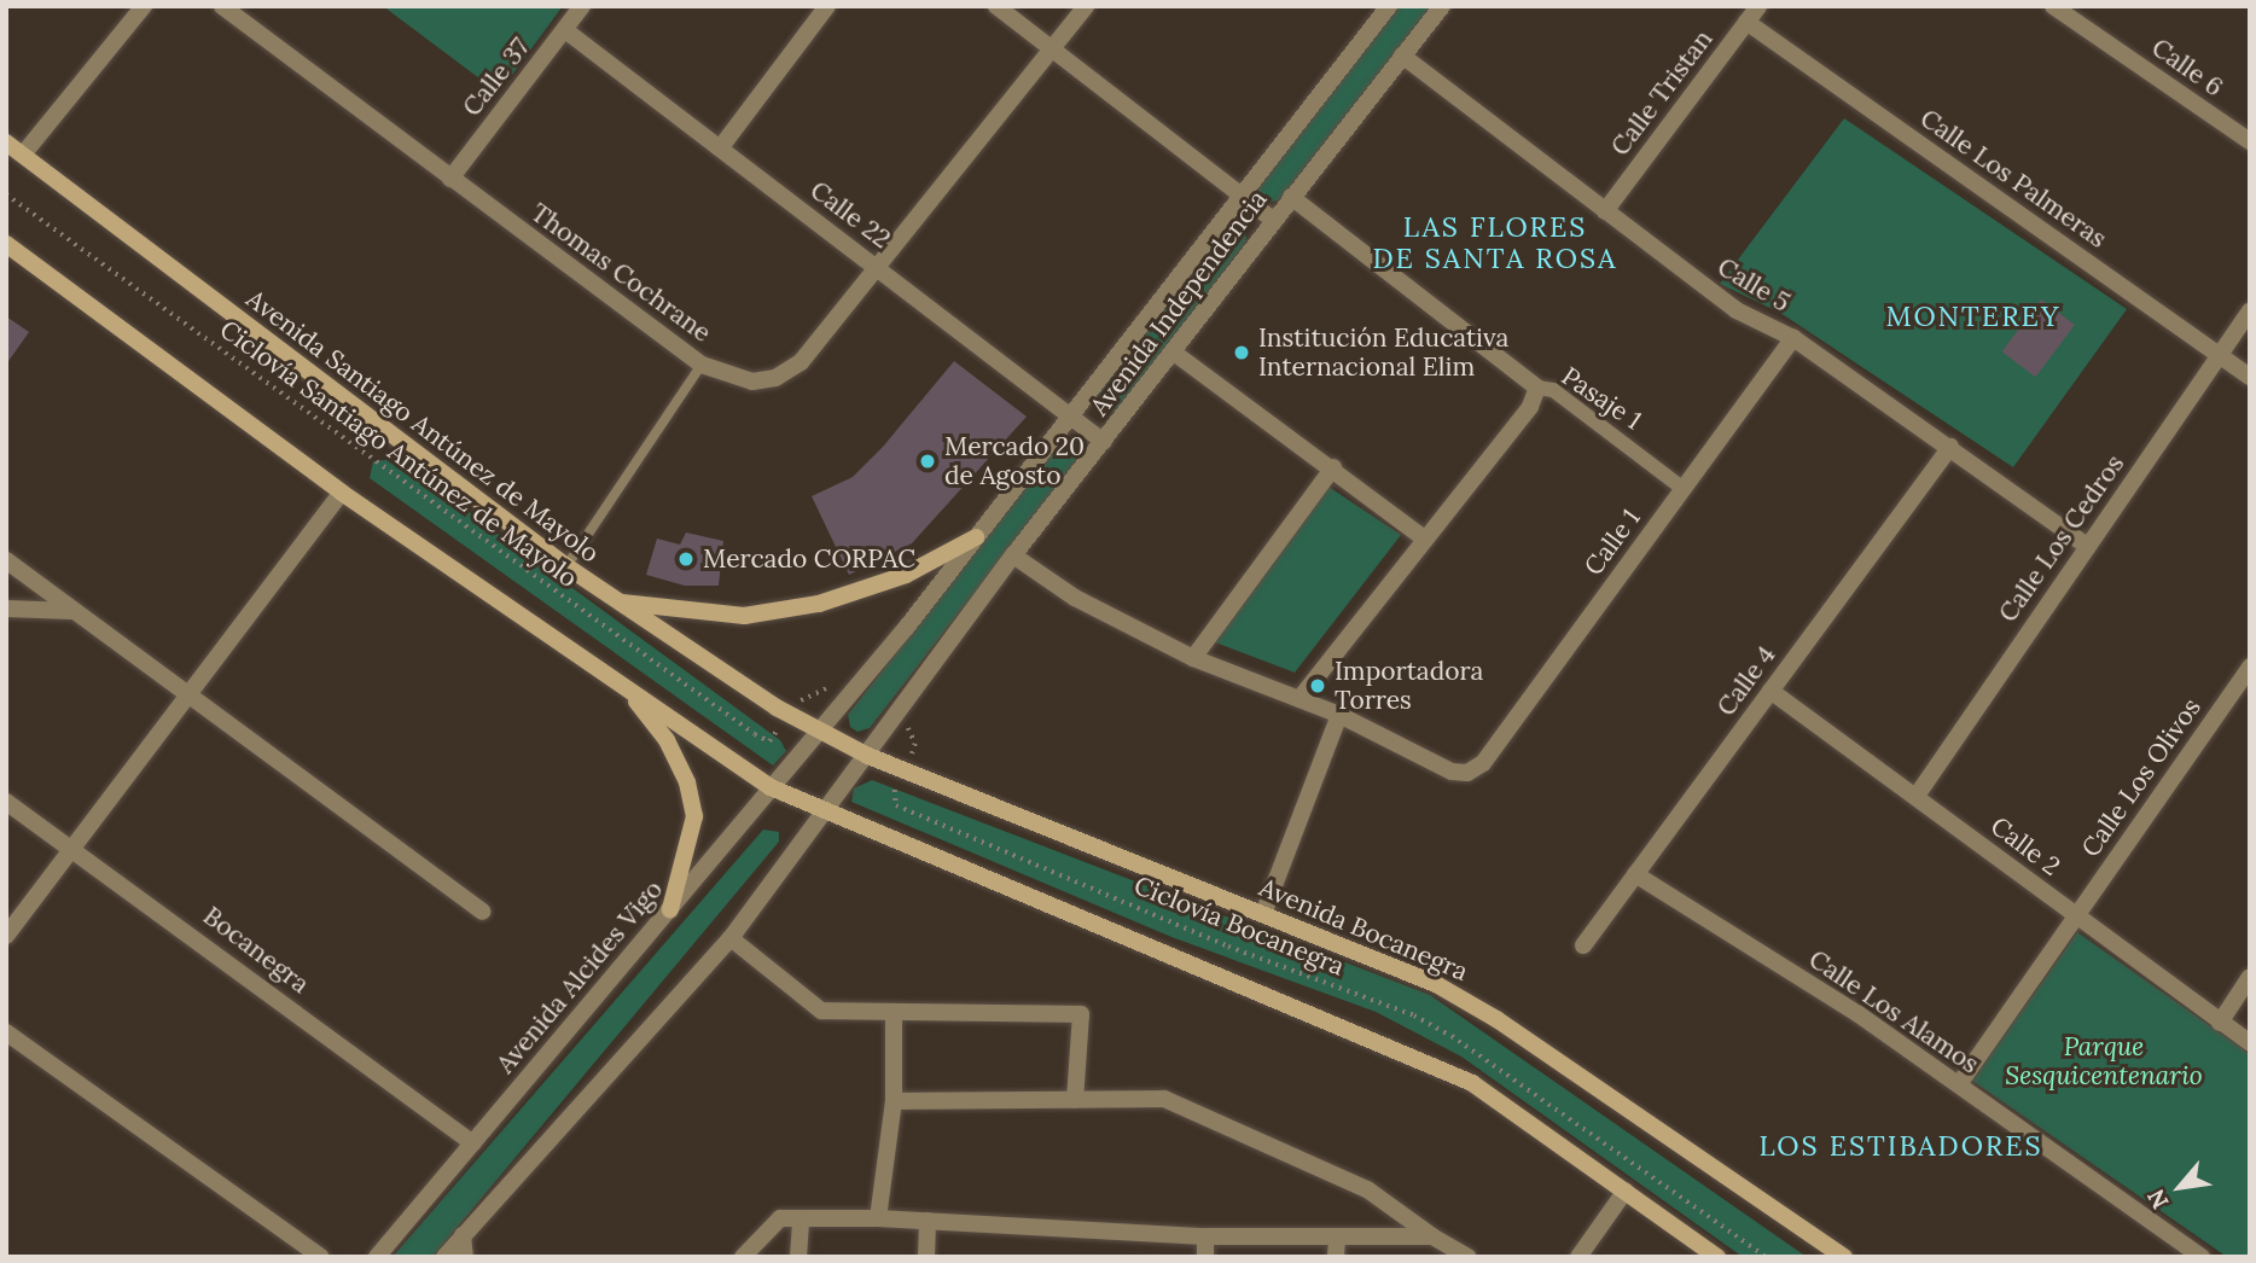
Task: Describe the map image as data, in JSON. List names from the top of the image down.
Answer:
{
  "streets": {
    "main road": ["Avenida Santiago Antúnez de Mayolo", "Avenida Bocanegra"],
    "street": [
      "Calle 6",
      "Calle 37",
      "Calle Tristan",
      "Calle Los Palmeras",
      "Calle 22",
      "Thomas Cochrane",
      "Calle 5",
      "Avenida Independencia",
      "Pasaje 1",
      "Calle Los Cedros",
      "Calle 1",
      "Calle 4",
      "Calle Los Olivos",
      "Calle 2",
      "Bocanegra",
      "Avenida Alcides Vigo",
      "Calle Los Alamos"
    ],
    "path": ["Ciclovía Santiago Antúnez de Mayolo", "Ciclovía Bocanegra"]
  },
  "crossings": [
    ["Calle 37", "Calle 22"],
    ["Calle 37", "Thomas Cochrane"],
    ["Calle Tristan", "Calle Los Palmeras"],
    ["Calle Tristan", "Calle 5"],
    ["Calle Los Palmeras", "Calle Los Cedros"],
    ["Calle 22", "Thomas Cochrane"],
    ["Calle 22", "Avenida Independencia"],
    ["Calle 5", "Avenida Independencia"],
    ["Calle 5", "Calle Los Cedros"],
    ["Calle 5", "Calle 1"],
    ["Calle 5", "Calle 4"],
    ["Avenida Independencia", "Pasaje 1"],
    ["Avenida Independencia", "Avenida Santiago Antúnez de Mayolo"],
    ["Avenida Independencia", "Ciclovía Bocanegra"],
    ["Avenida Independencia", "Avenida Bocanegra"],
    ["Avenida Independencia", "Avenida Alcides Vigo"],
    ["Pasaje 1", "Calle 1"],
    ["Avenida Santiago Antúnez de Mayolo", "Ciclovía Santiago Antúnez de Mayolo"],
    ["Avenida Santiago Antúnez de Mayolo", "Avenida Bocanegra"],
    ["Avenida Santiago Antúnez de Mayolo", "Avenida Alcides Vigo"],
    ["Calle Los Cedros", "Calle 2"],
    ["Calle 4", "Calle 2"],
    ["Calle 4", "Calle Los Alamos"],
    ["Calle Los Olivos", "Calle 2"],
    ["Calle Los Olivos", "Calle Los Alamos"],
    ["Ciclovía Bocanegra", "Avenida Bocanegra"],
    ["Avenida Bocanegra", "Avenida Alcides Vigo"],
    ["Bocanegra", "Avenida Alcides Vigo"]
  ],
  "districts": ["LAS FLORES DE SANTA ROSA", "MONTEREY", "LOS ESTIBADORES"],
  "parks": ["Parque Sesquicentenario"],
  "places": [
    "Institución Educativa Internacional Elim",
    "Mercado 20 de Agosto",
    "Mercado CORPAC",
    "Importadora Torres"
  ],
  "north": "bottom left"
}
